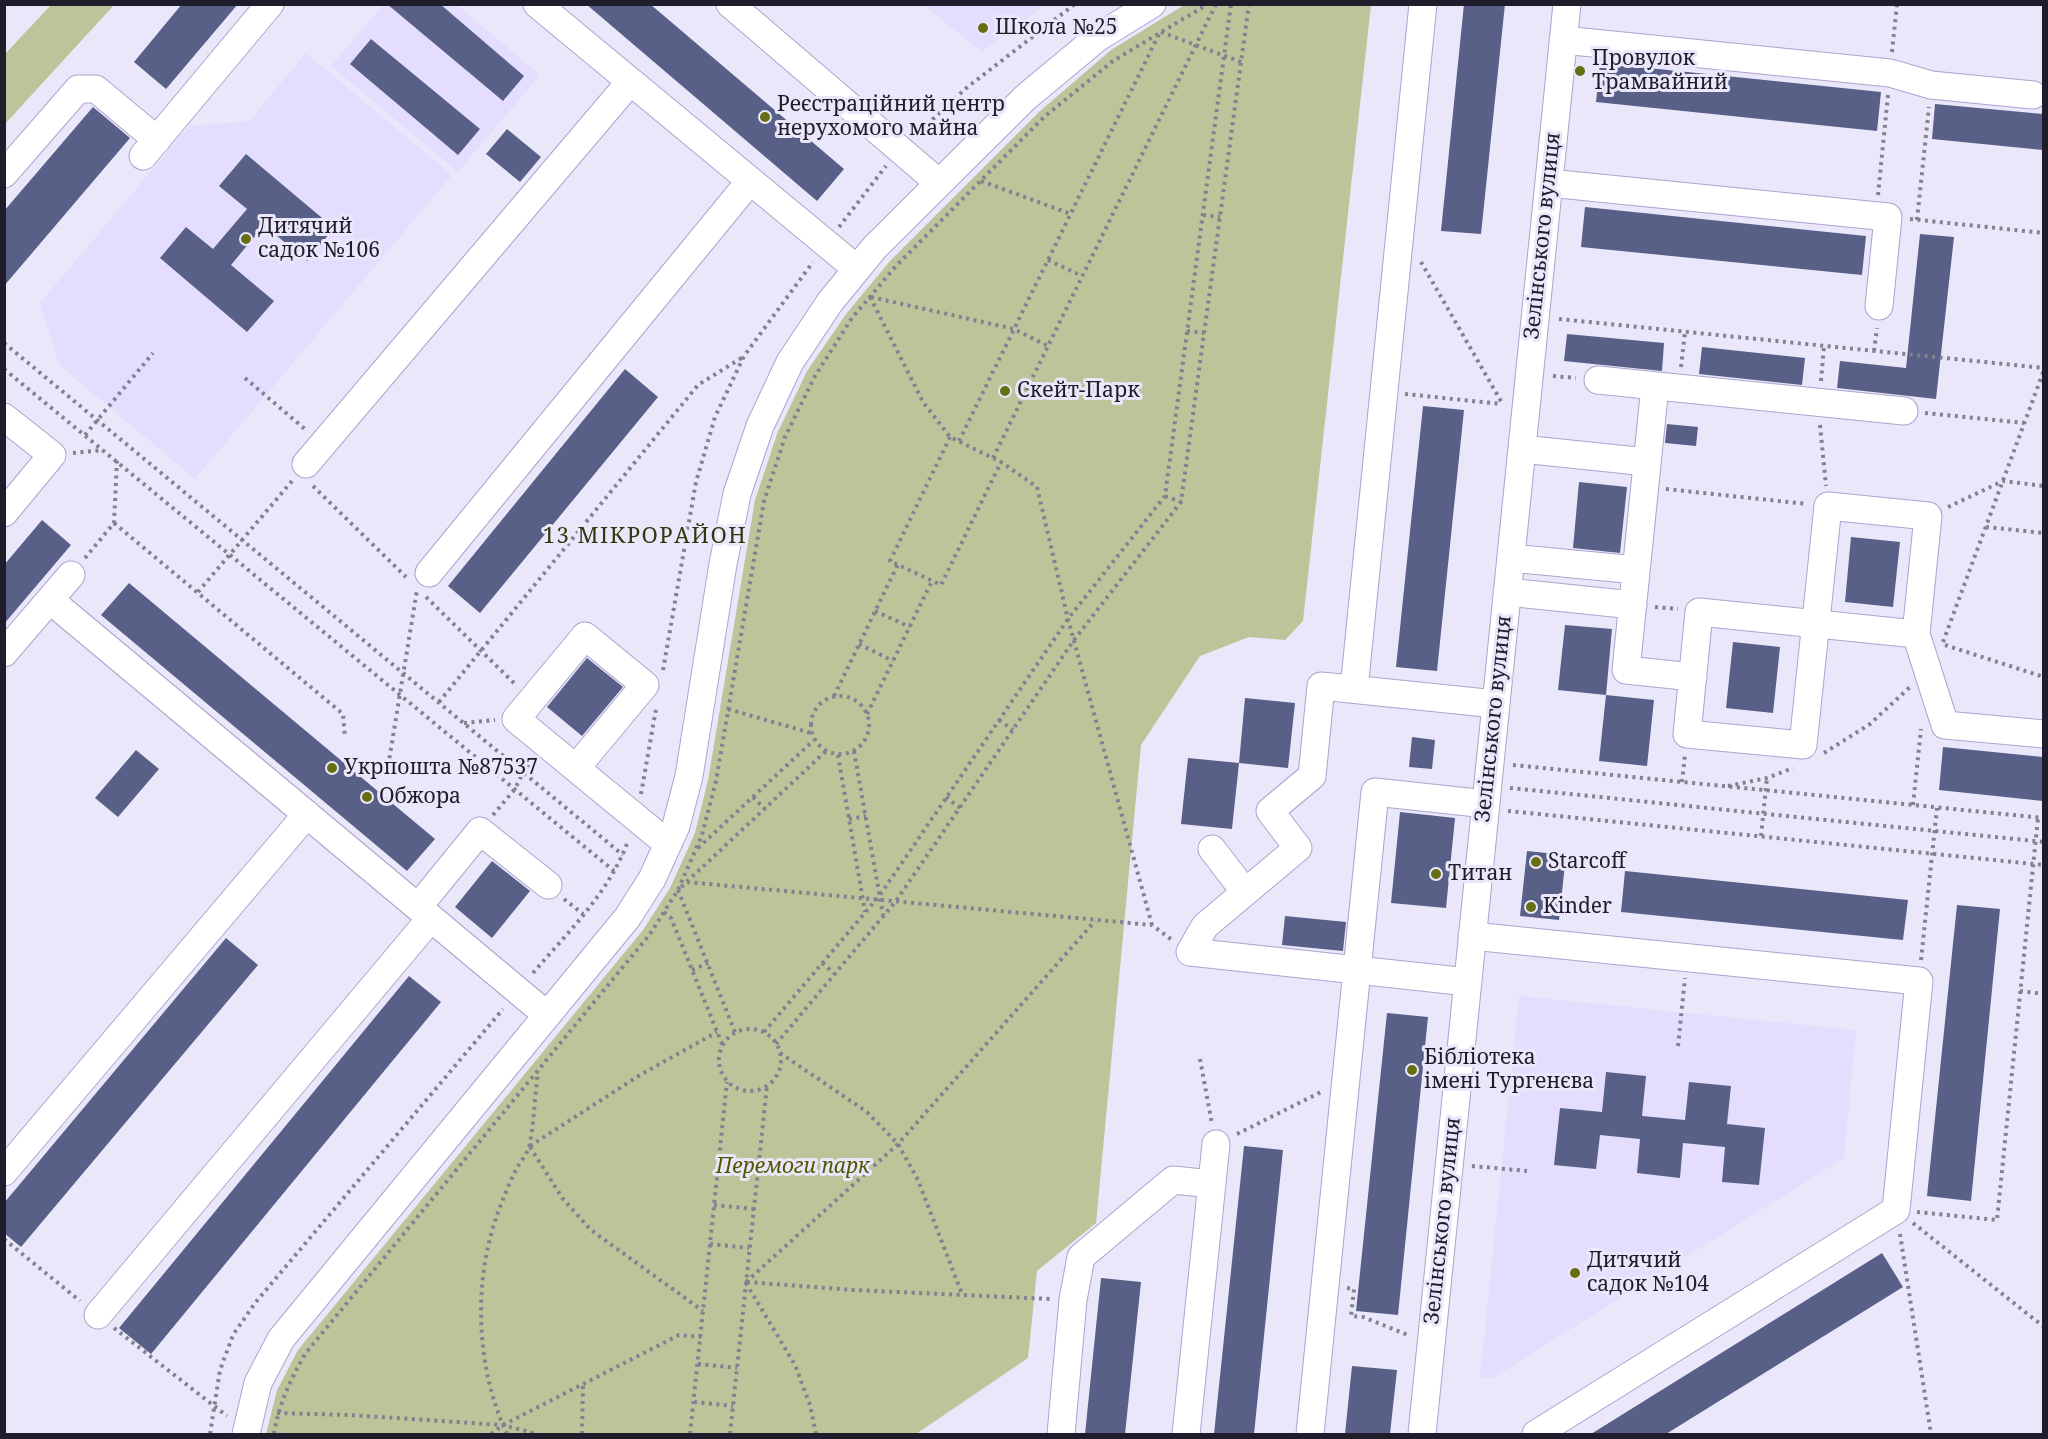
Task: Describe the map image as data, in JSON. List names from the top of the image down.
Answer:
{
  "streets": {
    "street": ["Зелінського вулиця"]
  },
  "districts": ["13 МІКРОРАЙОН"],
  "parks": ["Перемоги парк"],
  "places": [
    "Школа №25",
    "Провулок Трамвайний",
    "Реєстраційний центр нерухомого майна",
    "Дитячий садок №106",
    "Скейт-Парк",
    "Укрпошта №87537",
    "Обжора",
    "Starcoff",
    "Титан",
    "Kinder",
    "Бібліотека імені Тургенєва",
    "Дитячий садок №104"
  ]
}
